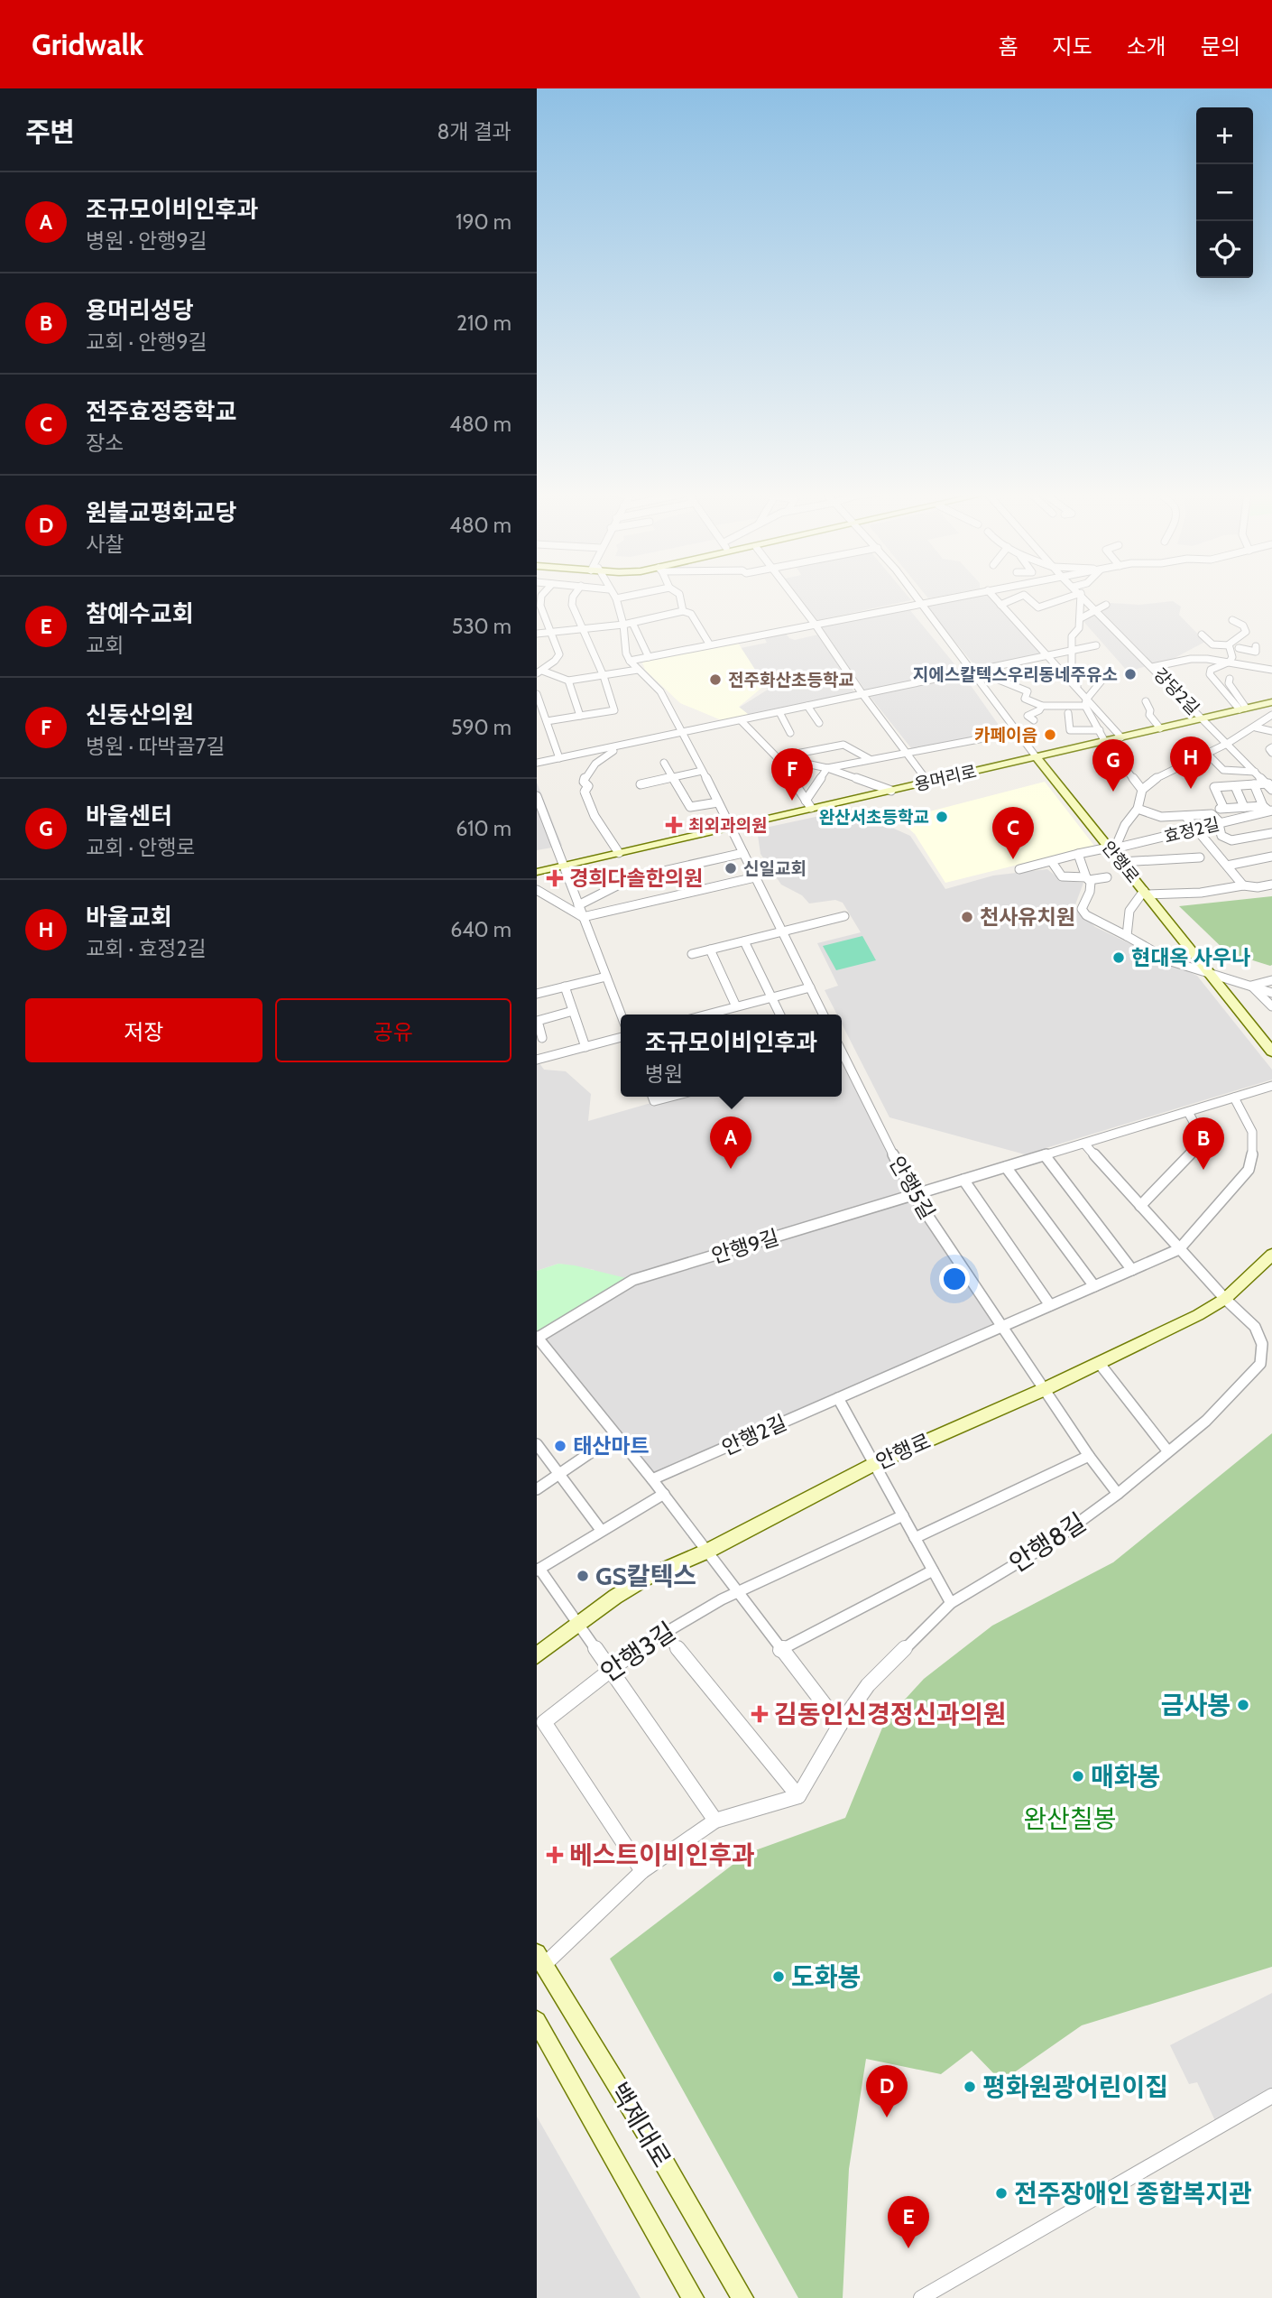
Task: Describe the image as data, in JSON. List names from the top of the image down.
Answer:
{
  "streets": {
    "street": [
      "강당2길",
      "용머리로",
      "효정2길",
      "안행로",
      "안행5길",
      "안행9길",
      "안행2길",
      "안행8길",
      "안행3길",
      "백제대로"
    ]
  },
  "crossings": [
    ["강당2길", "용머리로"],
    ["용머리로", "안행로"],
    ["효정2길", "안행로"],
    ["안행로", "안행5길"],
    ["안행로", "안행8길"],
    ["안행5길", "안행9길"],
    ["안행5길", "안행2길"],
    ["안행5길", "안행8길"]
  ],
  "parks": ["완산칠봉"],
  "places": {
    "other": [
      "지에스칼텍스우리동네주유소",
      "전주화산초등학교",
      "카페이음",
      "완산서초등학교",
      "신일교회",
      "천사유치원",
      "현대옥 사우나",
      "태산마트",
      "GS칼텍스",
      "금사봉",
      "매화봉",
      "도화봉",
      "평화원광어린이집",
      "전주장애인 종합복지관"
    ],
    "health": [
      "최외과의원",
      "경희다솔한의원",
      "김동인신경정신과의원",
      "베스트이비인후과"
    ]
  },
  "page": {
    "header": "Gridwalk",
    "nav": [
      "홈",
      "지도",
      "소개",
      "문의"
    ],
    "heading": ["주변", "8개 결과"],
    "map_buttons": ["+", "−"],
    "list": [
      {
        "mark": "A",
        "name": "조규모이비인후과",
        "note": "병원 · 안행9길",
        "value": "190 m"
      },
      {
        "mark": "B",
        "name": "용머리성당",
        "note": "교회 · 안행9길",
        "value": "210 m"
      },
      {
        "mark": "C",
        "name": "전주효정중학교",
        "note": "장소",
        "value": "480 m"
      },
      {
        "mark": "D",
        "name": "원불교평화교당",
        "note": "사찰",
        "value": "480 m"
      },
      {
        "mark": "E",
        "name": "참예수교회",
        "note": "교회",
        "value": "530 m"
      },
      {
        "mark": "F",
        "name": "신동산의원",
        "note": "병원 · 따박골7길",
        "value": "590 m"
      },
      {
        "mark": "G",
        "name": "바울센터",
        "note": "교회 · 안행로",
        "value": "610 m"
      },
      {
        "mark": "H",
        "name": "바울교회",
        "note": "교회 · 효정2길",
        "value": "640 m"
      }
    ],
    "pins": [
      "H",
      "G",
      "F",
      "C",
      "A",
      "B",
      "D",
      "E"
    ],
    "buttons": ["저장", "공유"],
    "popup": ["조규모이비인후과", "병원"]
  }
}
